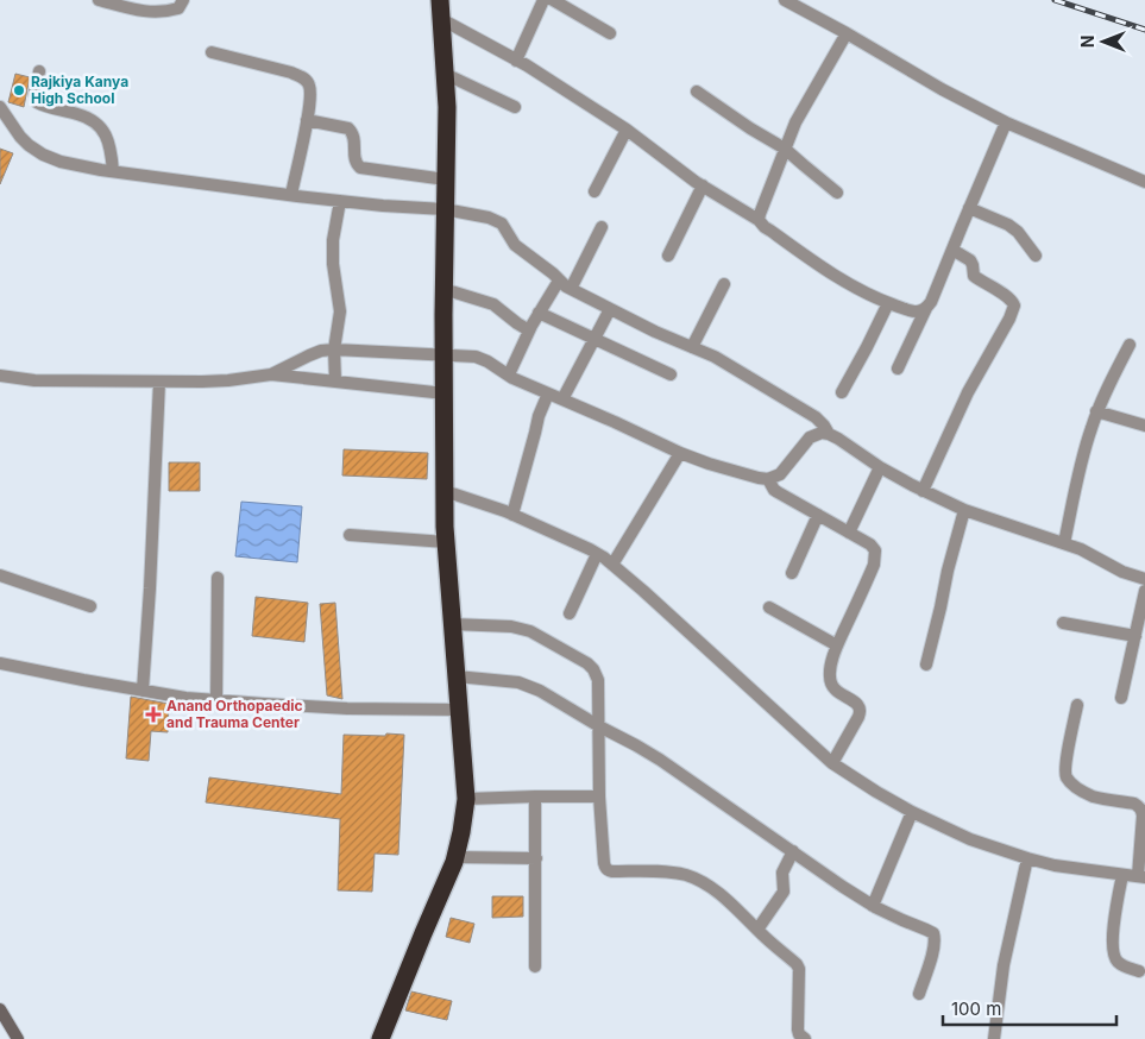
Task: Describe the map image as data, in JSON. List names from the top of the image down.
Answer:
{
  "places": {
    "other": ["Rajkiya Kanya High School"],
    "health": ["Anand Orthopaedic and Trauma Center"]
  },
  "scale_bar": "100 m",
  "north": "left"
}
